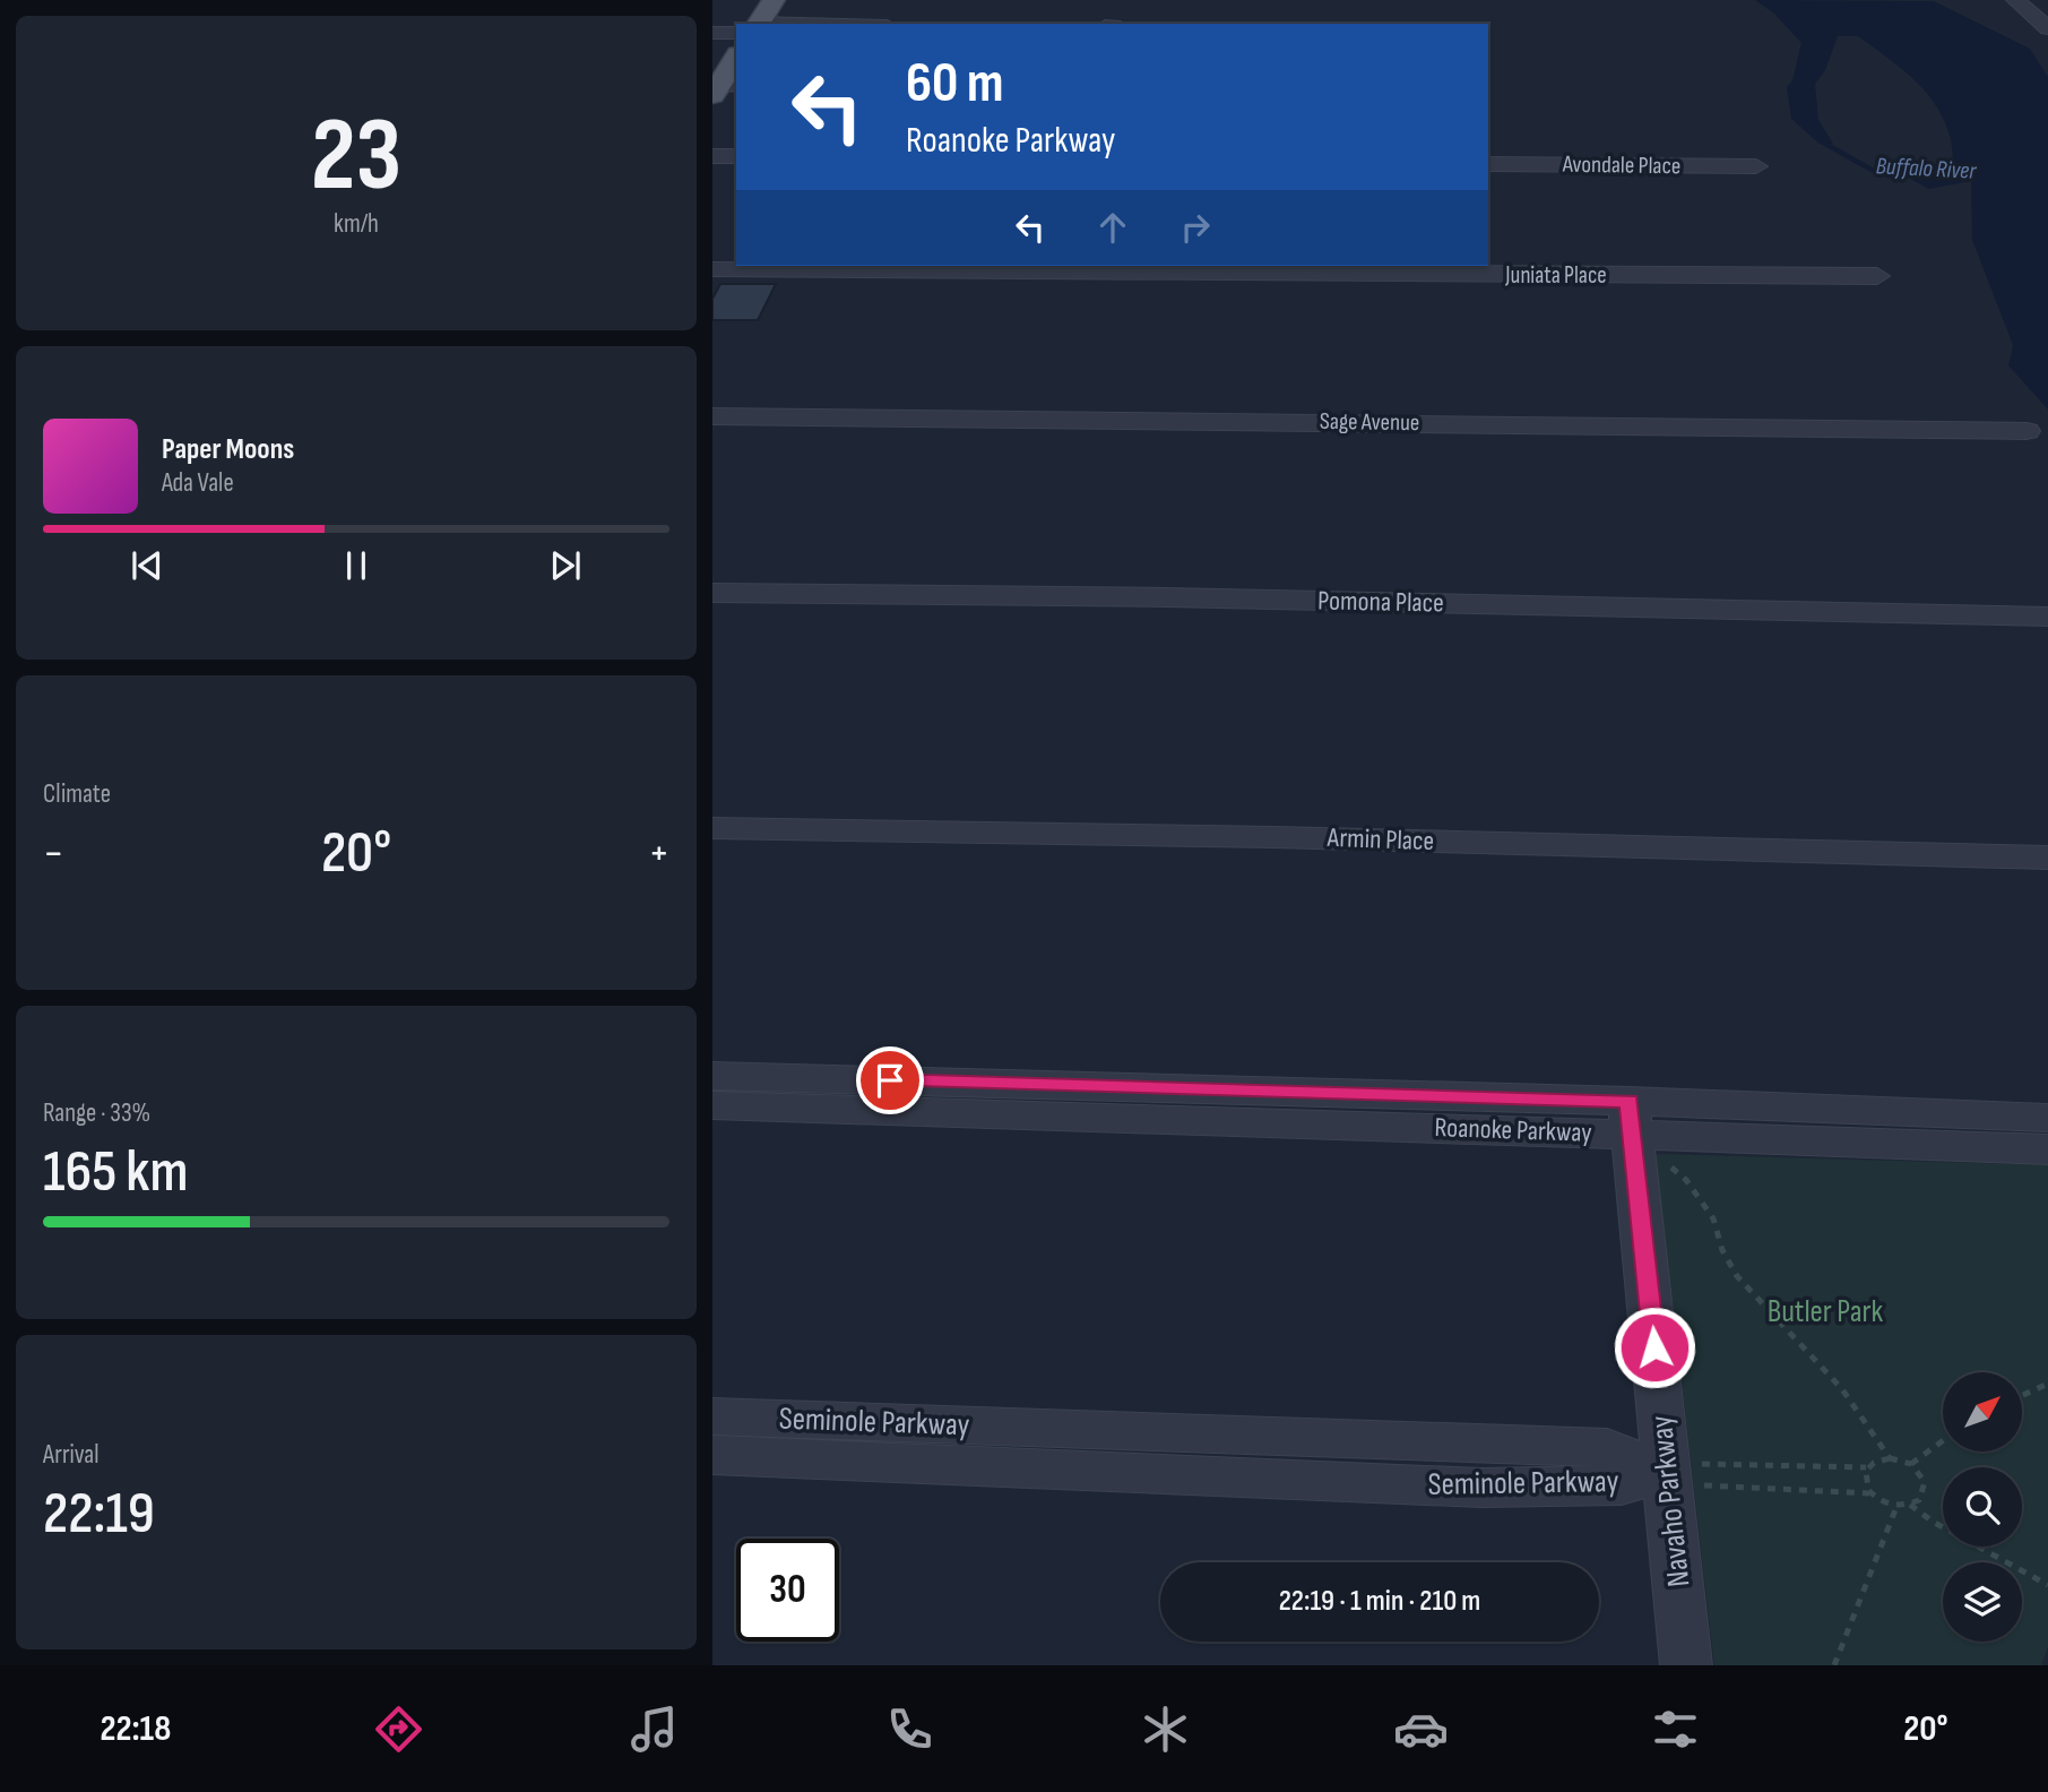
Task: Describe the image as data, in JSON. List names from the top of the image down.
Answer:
{
  "streets": {
    "street": [
      "Avondale Place",
      "Juniata Place",
      "Sage Avenue",
      "Pomona Place",
      "Armin Place",
      "Roanoke Parkway",
      "Seminole Parkway",
      "Navaho Parkway"
    ]
  },
  "crossings": [
    ["Roanoke Parkway", "Navaho Parkway"],
    ["Seminole Parkway", "Navaho Parkway"]
  ],
  "water": ["Buffalo River"],
  "parks": ["Butler Park"],
  "north": "top right",
  "page": {
    "tile": [
      ["23", "km/h"],
      "Climate",
      ["Range · 33%", "165 km"],
      ["Arrival", "22:19"]
    ],
    "turn": ["60 m", "Roanoke Parkway"],
    "song": ["Paper Moons", "Ada Vale"],
    "heat": ["−", "20°", "+"],
    "limit": "30",
    "trip": "22:19 · 1 min · 210 m",
    "tabs": ["22:18", "20°"]
  }
}
